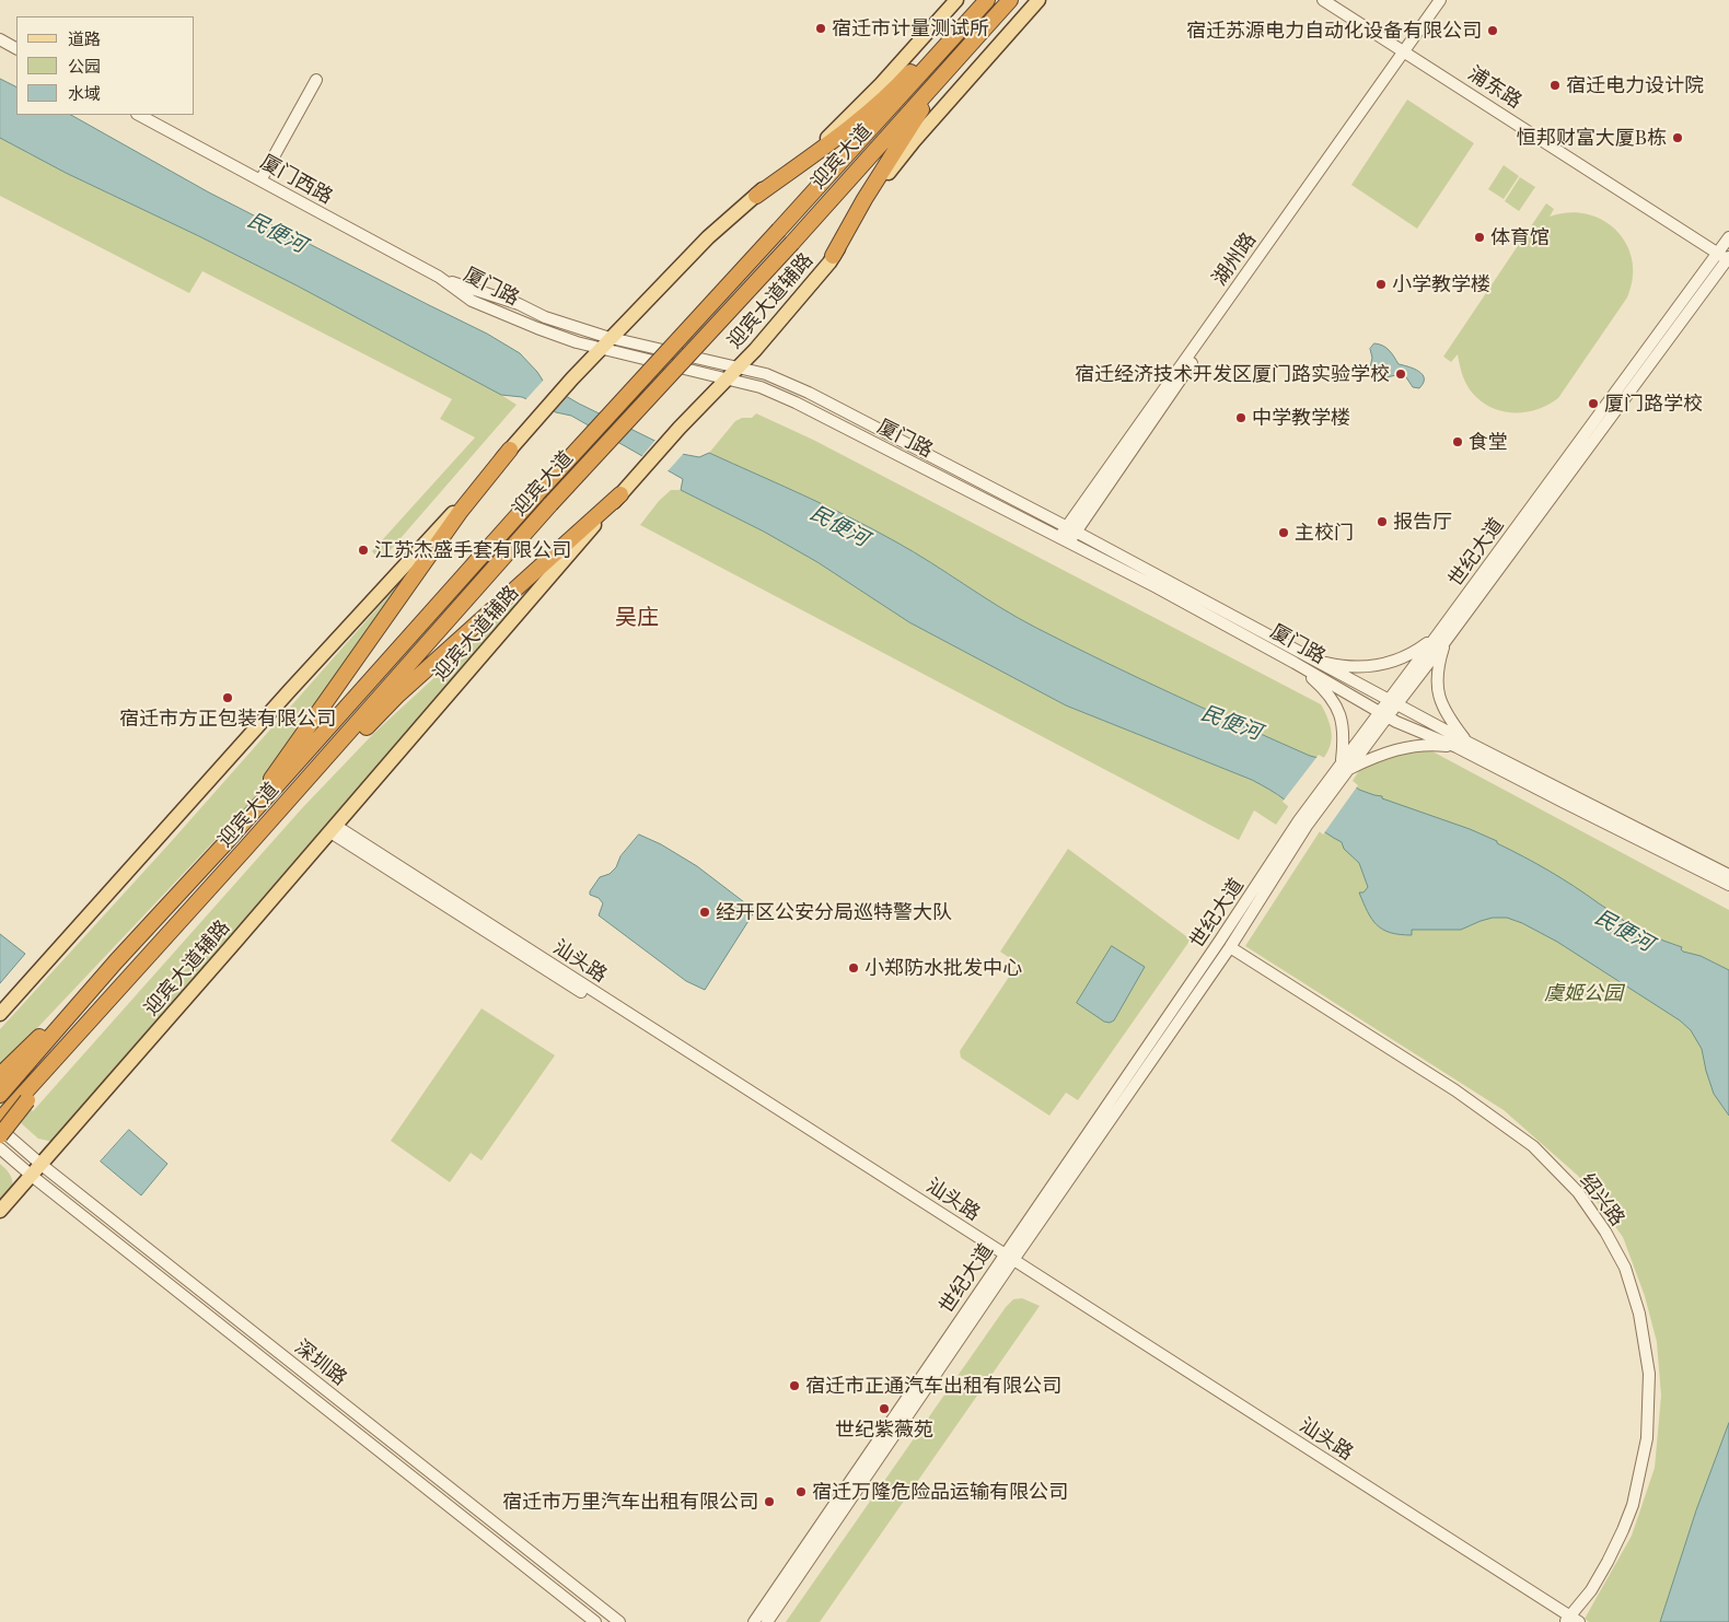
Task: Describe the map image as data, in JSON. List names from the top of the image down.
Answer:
{
  "streets": {
    "highway": ["迎宾大道"],
    "main road": ["迎宾大道辅路"],
    "street": [
      "浦东路",
      "厦门西路",
      "湖州路",
      "厦门路",
      "世纪大道",
      "汕头路",
      "绍兴路",
      "深圳路"
    ]
  },
  "crossings": [
    ["浦东路", "湖州路"],
    ["浦东路", "世纪大道"],
    ["厦门西路", "厦门路"],
    ["湖州路", "厦门路"],
    ["厦门路", "迎宾大道辅路"],
    ["厦门路", "世纪大道"],
    ["迎宾大道辅路", "汕头路"],
    ["迎宾大道辅路", "深圳路"],
    ["世纪大道", "汕头路"],
    ["世纪大道", "绍兴路"],
    ["汕头路", "绍兴路"]
  ],
  "districts": ["吴庄"],
  "water": ["民便河"],
  "parks": ["虞姬公园"],
  "places": [
    "宿迁市计量测试所",
    "宿迁苏源电力自动化设备有限公司",
    "宿迁电力设计院",
    "恒邦财富大厦B栋",
    "体育馆",
    "小学教学楼",
    "宿迁经济技术开发区厦门路实验学校",
    "厦门路学校",
    "中学教学楼",
    "食堂",
    "报告厅",
    "主校门",
    "江苏杰盛手套有限公司",
    "宿迁市方正包装有限公司",
    "经开区公安分局巡特警大队",
    "小郑防水批发中心",
    "宿迁市正通汽车出租有限公司",
    "世纪紫薇苑",
    "宿迁万隆危险品运输有限公司",
    "宿迁市万里汽车出租有限公司"
  ],
  "legend": ["道路", "公园", "水域"]
}
